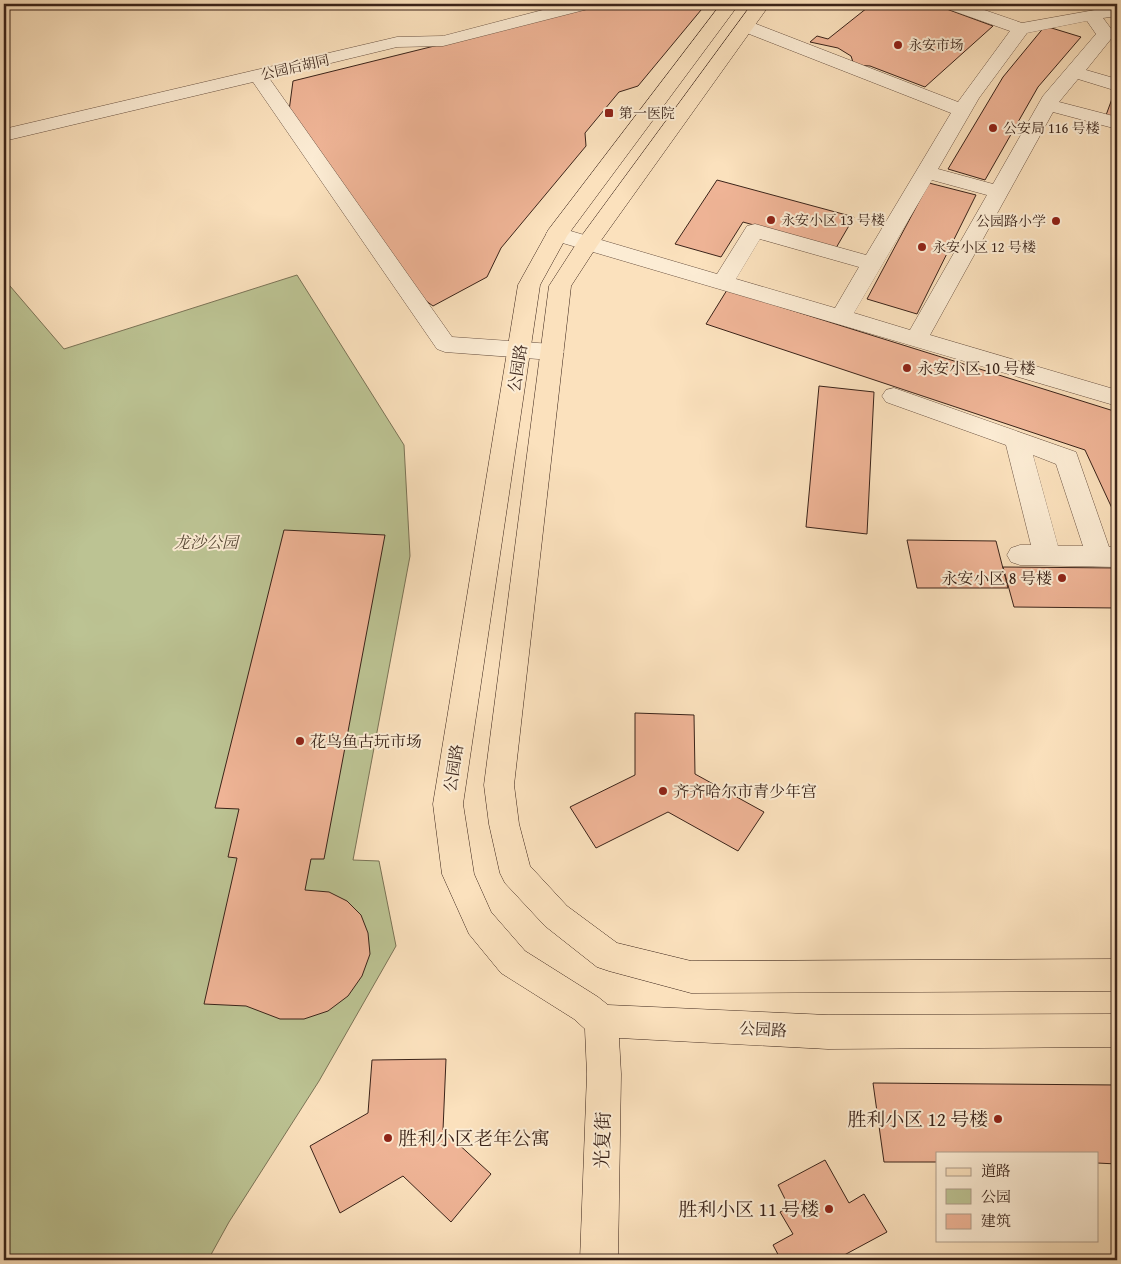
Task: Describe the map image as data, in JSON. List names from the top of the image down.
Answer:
{
  "streets": {
    "main road": ["公园路", "光复街"],
    "street": ["公园后胡同"]
  },
  "crossings": [
    ["公园路", "光复街"]
  ],
  "parks": ["龙沙公园"],
  "places": {
    "other": [
      "永安市场",
      "公安局 116 号楼",
      "永安小区 13 号楼",
      "公园路小学",
      "永安小区 12 号楼",
      "永安小区 10 号楼",
      "永安小区 8 号楼",
      "花鸟鱼古玩市场",
      "齐齐哈尔市青少年宫",
      "胜利小区 12 号楼",
      "胜利小区老年公寓",
      "胜利小区 11 号楼"
    ],
    "transit": ["第一医院"]
  },
  "legend": ["道路", "公园", "建筑"]
}
